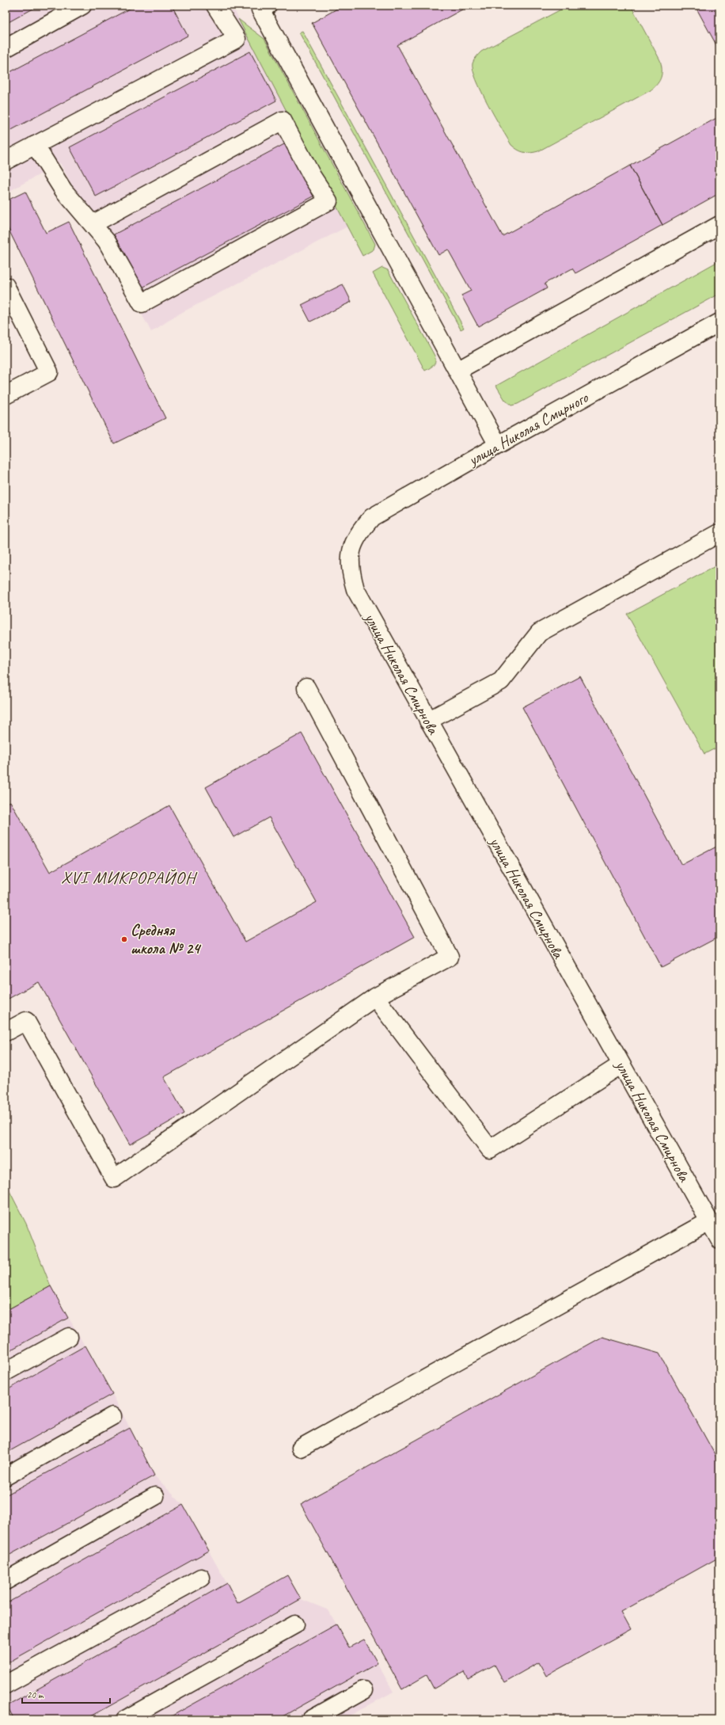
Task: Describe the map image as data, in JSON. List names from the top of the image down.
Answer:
{
  "streets": {
    "street": ["улица Николая Смирного", "улица Николая Смирнова"]
  },
  "crossings": [
    ["улица Николая Смирного", "улица Николая Смирнова"]
  ],
  "districts": ["XVI МИКРОРАЙОН"],
  "places": ["Средняя школа № 24"],
  "scale_bar": "20 m"
}
